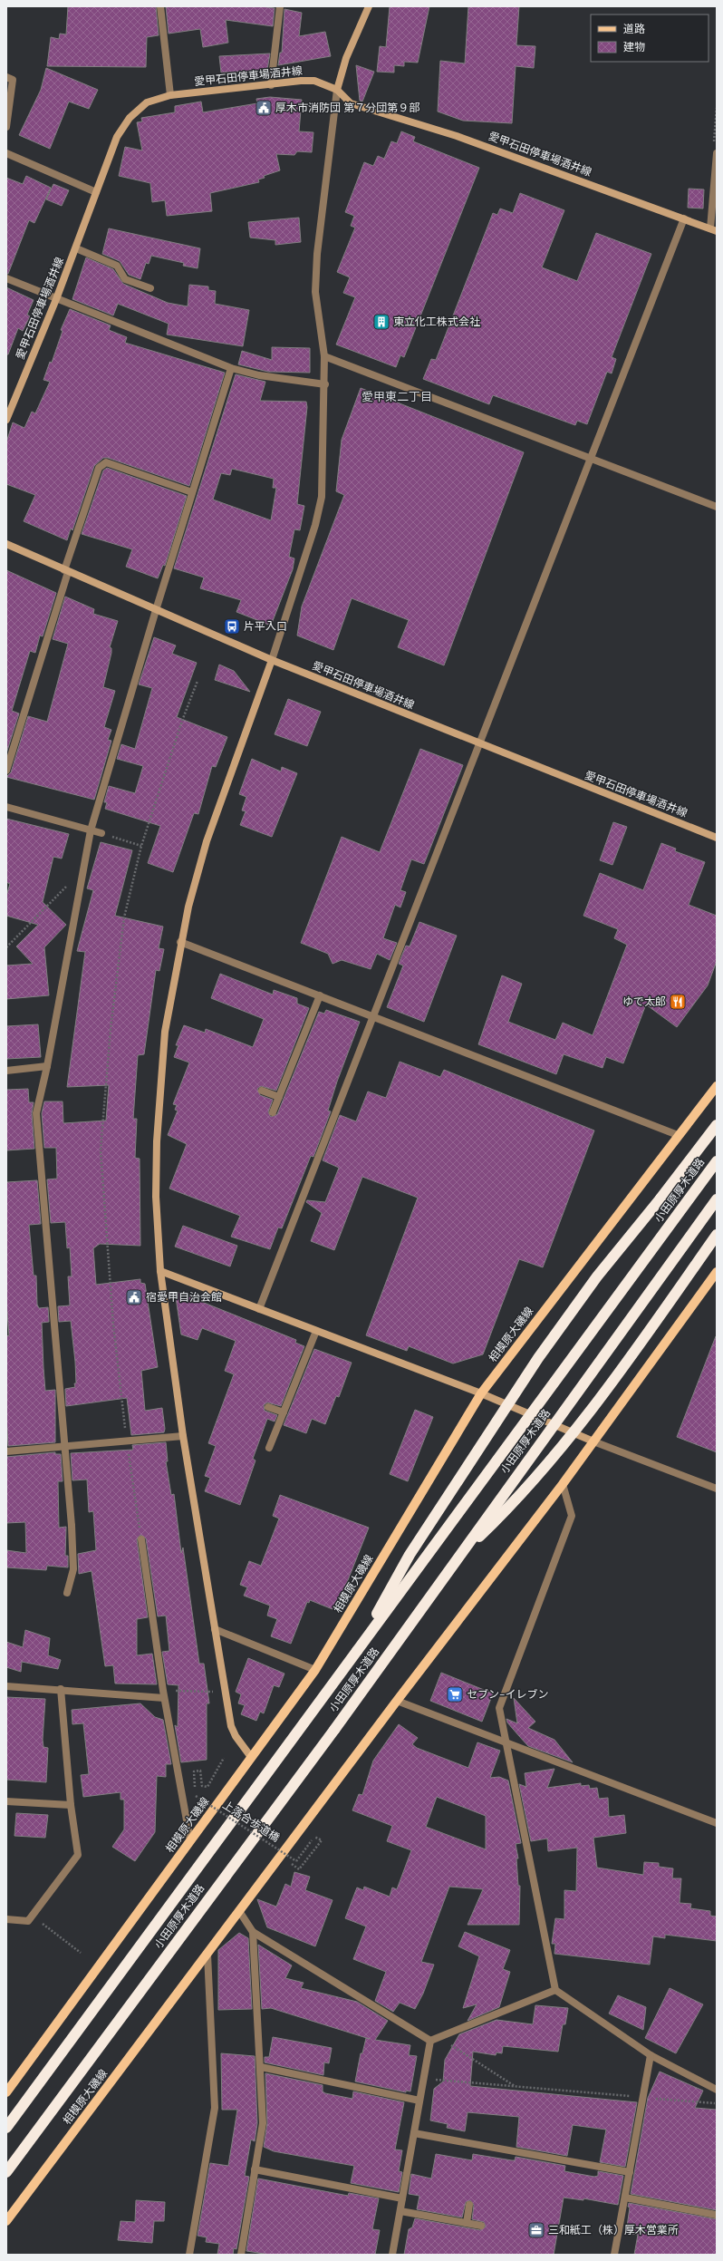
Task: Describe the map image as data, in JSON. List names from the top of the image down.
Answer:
{
  "streets": {
    "highway": ["小田原厚木道路"],
    "main road": ["愛甲石田停車場酒井線", "相模原大磯線"],
    "path": ["上落合歩道橋"]
  },
  "districts": ["愛甲東二丁目"],
  "places": {
    "public building": ["厚木市消防団 第７分団第９部", "宿愛甲自治会館"],
    "building": ["東立化工株式会社"],
    "bus stop": ["片平入口"],
    "restaurant": ["ゆで太郎"],
    "supermarket": ["セブン-イレブン"],
    "office": ["三和紙工（株）厚木営業所"]
  },
  "legend": ["道路", "建物"]
}
